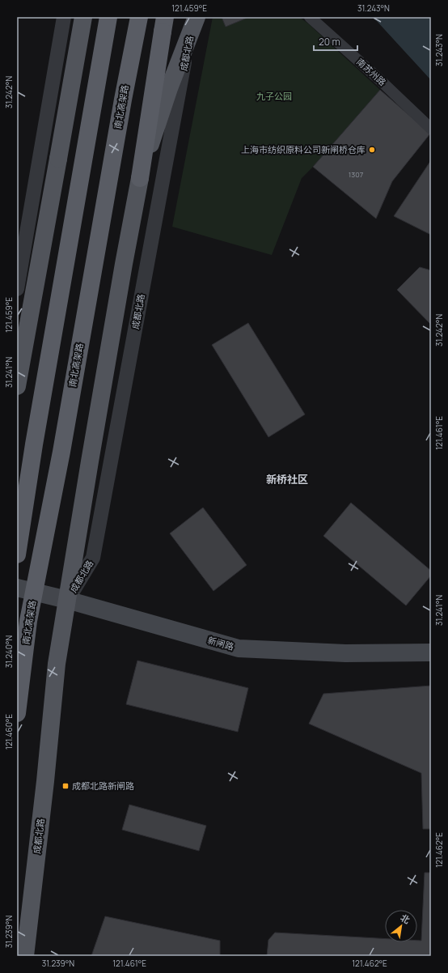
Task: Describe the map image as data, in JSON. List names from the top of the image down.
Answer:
{
  "streets": {
    "highway": ["南北高架路"],
    "main road": ["成都北路", "新闸路"],
    "street": ["南苏州路"]
  },
  "crossings": [
    ["成都北路", "新闸路"]
  ],
  "districts": ["新桥社区"],
  "parks": ["九子公园"],
  "places": {
    "other": ["上海市纺织原料公司新闸桥仓库"],
    "transit": ["成都北路新闸路"]
  },
  "house_numbers": ["1307"],
  "scale_bar": "20 m",
  "north": "top right",
  "coordinates": [
    "121.459°E",
    "31.243°N",
    "31.242°N",
    "31.241°N",
    "121.461°E",
    "31.240°N",
    "121.460°E",
    "121.462°E",
    "31.239°N"
  ]
}
